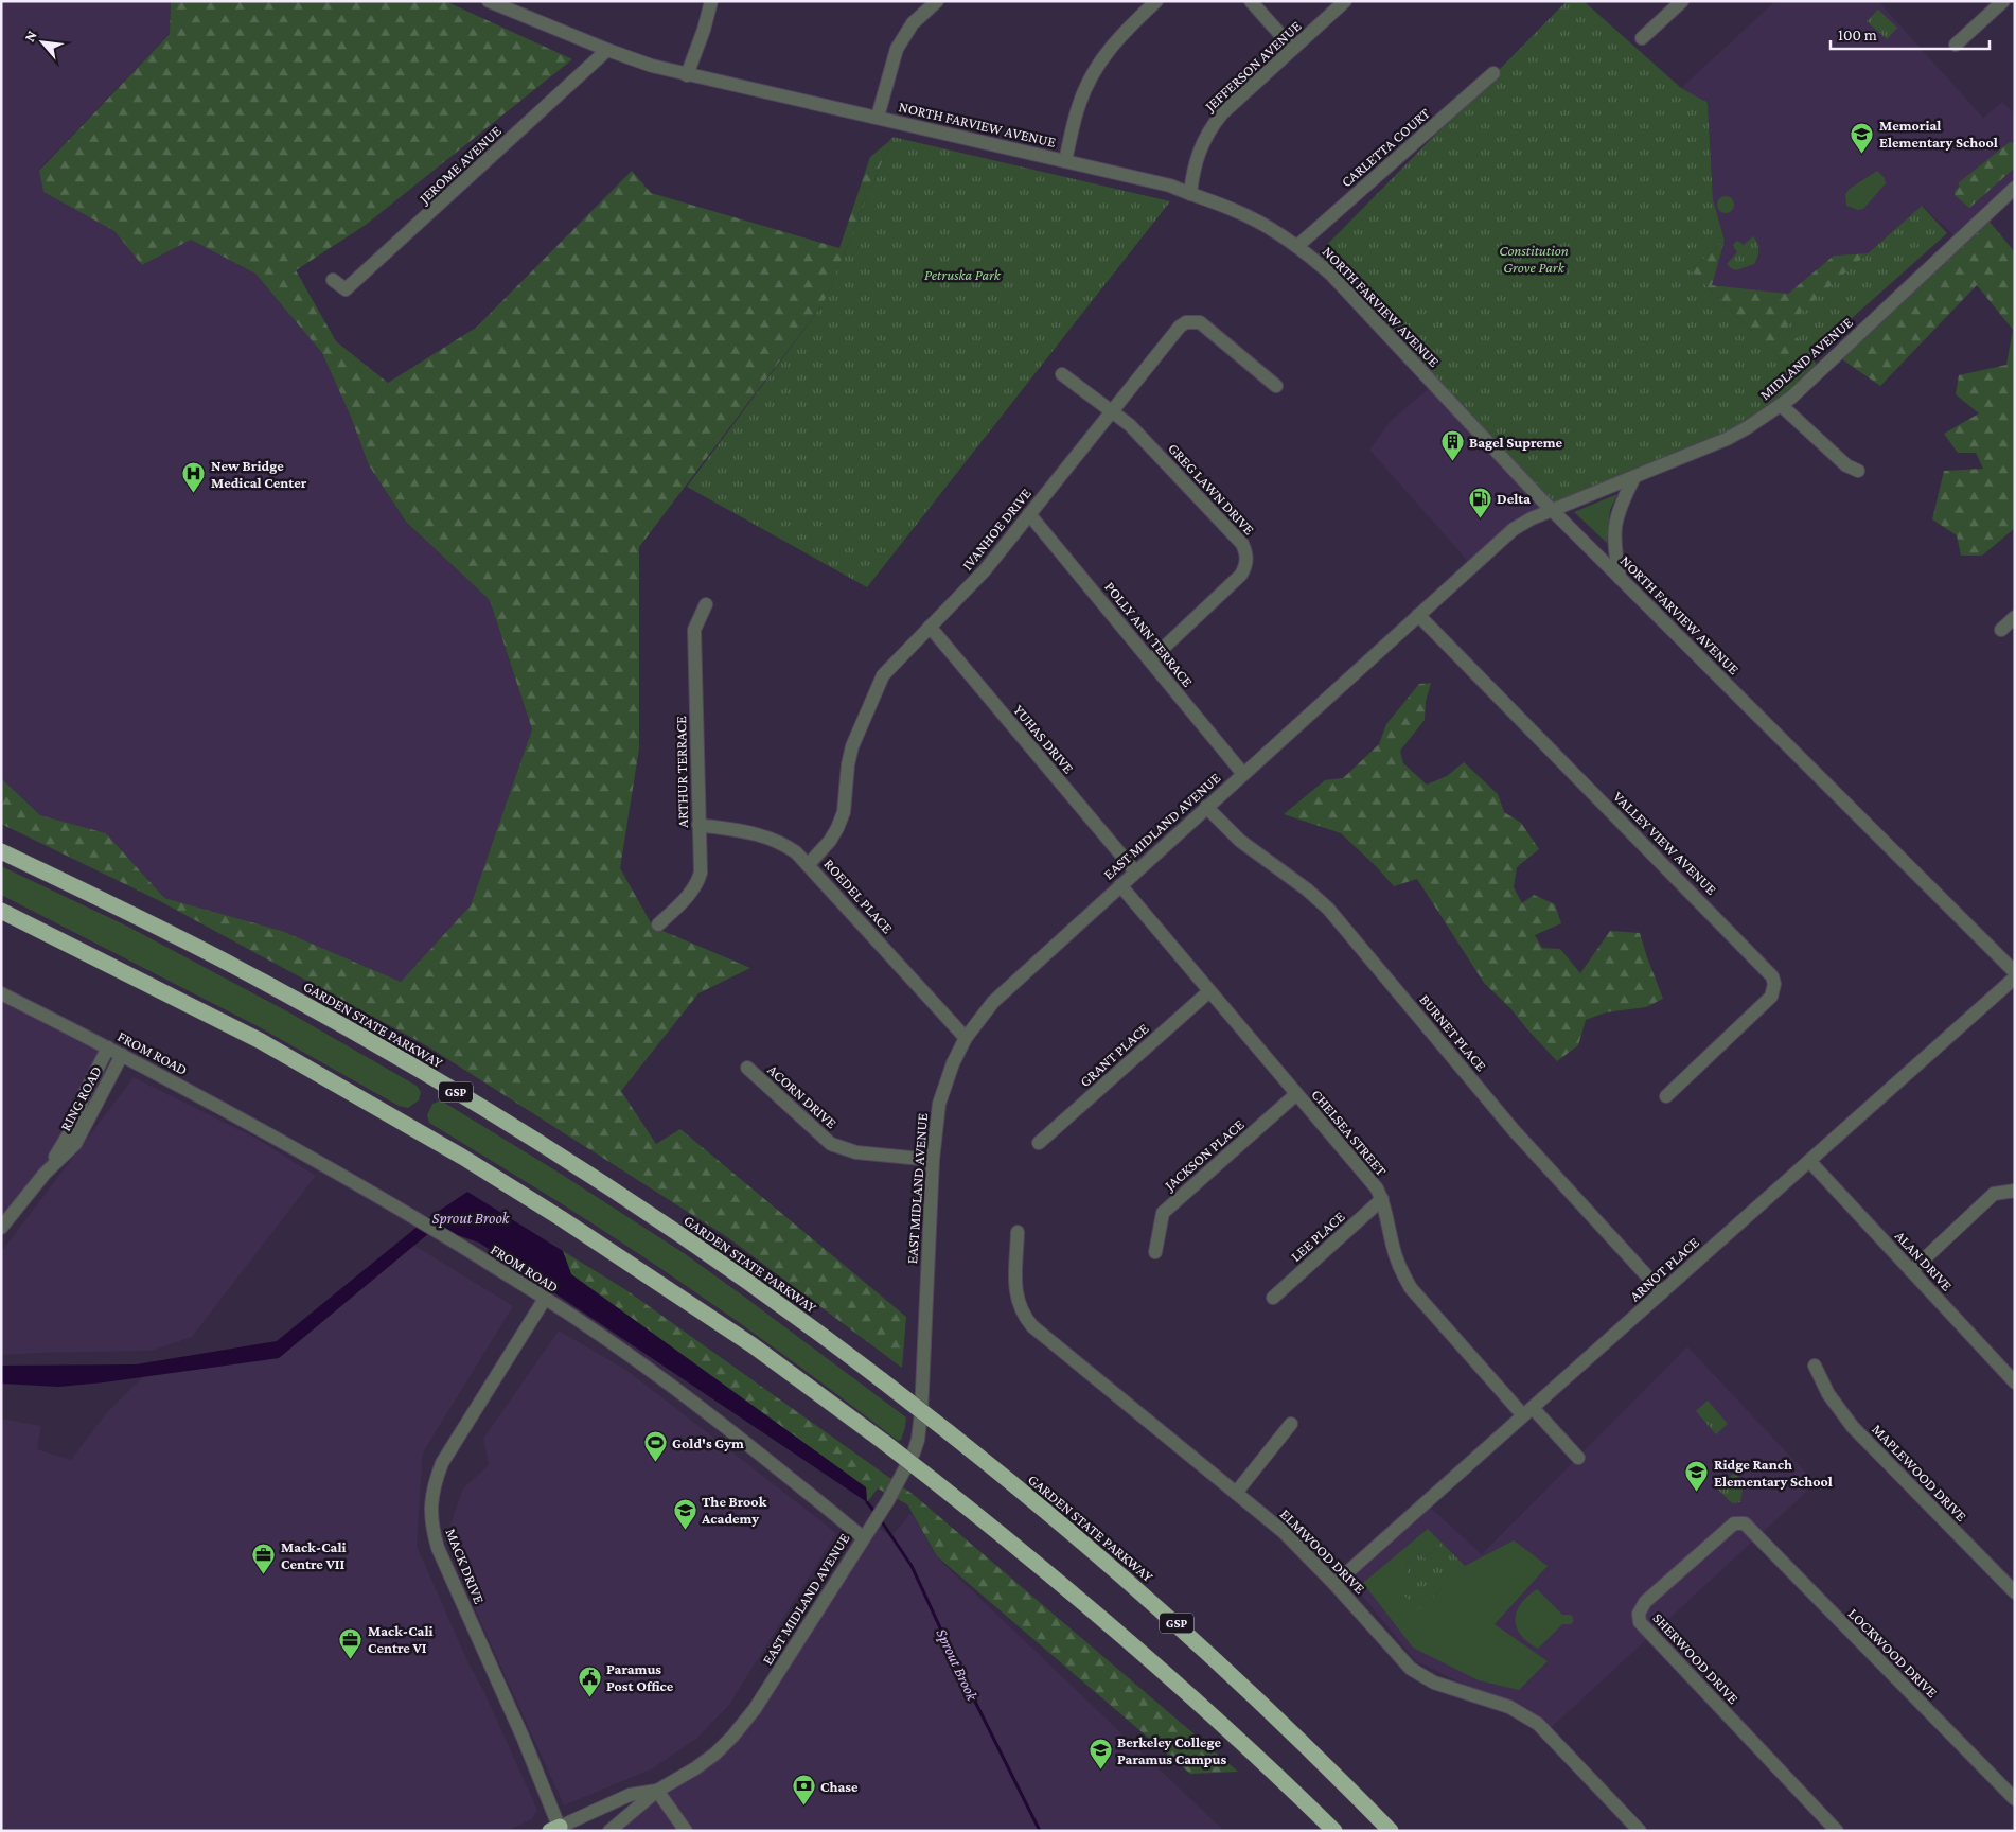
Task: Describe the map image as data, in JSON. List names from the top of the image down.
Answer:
{
  "streets": {
    "highway": ["GARDEN STATE PARKWAY", "GSP"],
    "street": [
      "JEFFERSON AVENUE",
      "NORTH FARVIEW AVENUE",
      "CARLETTA COURT",
      "JEROME AVENUE",
      "MIDLAND AVENUE",
      "GREG LAWN DRIVE",
      "IVANHOE DRIVE",
      "POLLY ANN TERRACE",
      "YUHAS DRIVE",
      "ARTHUR TERRACE",
      "EAST MIDLAND AVENUE",
      "VALLEY VIEW AVENUE",
      "ROEDEL PLACE",
      "BURNET PLACE",
      "FROM ROAD",
      "GRANT PLACE",
      "ACORN DRIVE",
      "RING ROAD",
      "CHELSEA STREET",
      "JACKSON PLACE",
      "LEE PLACE",
      "ALAN DRIVE",
      "ARNOT PLACE",
      "MAPLEWOOD DRIVE",
      "ELMWOOD DRIVE",
      "MACK DRIVE",
      "LOCKWOOD DRIVE",
      "SHERWOOD DRIVE"
    ]
  },
  "crossings": [
    ["JEFFERSON AVENUE", "NORTH FARVIEW AVENUE"],
    ["NORTH FARVIEW AVENUE", "CARLETTA COURT"],
    ["NORTH FARVIEW AVENUE", "JEROME AVENUE"],
    ["NORTH FARVIEW AVENUE", "MIDLAND AVENUE"],
    ["NORTH FARVIEW AVENUE", "EAST MIDLAND AVENUE"],
    ["MIDLAND AVENUE", "EAST MIDLAND AVENUE"],
    ["GREG LAWN DRIVE", "IVANHOE DRIVE"],
    ["GREG LAWN DRIVE", "POLLY ANN TERRACE"],
    ["IVANHOE DRIVE", "POLLY ANN TERRACE"],
    ["IVANHOE DRIVE", "YUHAS DRIVE"],
    ["IVANHOE DRIVE", "ROEDEL PLACE"],
    ["POLLY ANN TERRACE", "EAST MIDLAND AVENUE"],
    ["YUHAS DRIVE", "EAST MIDLAND AVENUE"],
    ["ARTHUR TERRACE", "ROEDEL PLACE"],
    ["EAST MIDLAND AVENUE", "VALLEY VIEW AVENUE"],
    ["EAST MIDLAND AVENUE", "ROEDEL PLACE"],
    ["EAST MIDLAND AVENUE", "BURNET PLACE"],
    ["EAST MIDLAND AVENUE", "FROM ROAD"],
    ["EAST MIDLAND AVENUE", "ACORN DRIVE"],
    ["EAST MIDLAND AVENUE", "CHELSEA STREET"],
    ["EAST MIDLAND AVENUE", "MACK DRIVE"],
    ["BURNET PLACE", "ARNOT PLACE"],
    ["FROM ROAD", "RING ROAD"],
    ["FROM ROAD", "MACK DRIVE"],
    ["GRANT PLACE", "CHELSEA STREET"],
    ["CHELSEA STREET", "JACKSON PLACE"],
    ["CHELSEA STREET", "LEE PLACE"],
    ["CHELSEA STREET", "ARNOT PLACE"],
    ["ALAN DRIVE", "ARNOT PLACE"],
    ["ARNOT PLACE", "ELMWOOD DRIVE"],
    ["LOCKWOOD DRIVE", "SHERWOOD DRIVE"]
  ],
  "water": ["Sprout Brook"],
  "parks": ["Constitution Grove Park", "Petruska Park"],
  "places": {
    "school or university": [
      "Memorial Elementary School",
      "Ridge Ranch Elementary School",
      "The Brook Academy",
      "Berkeley College Paramus Campus"
    ],
    "building": ["Bagel Supreme"],
    "hospital": ["New Bridge Medical Center"],
    "fuel station": ["Delta"],
    "sports": ["Gold's Gym"],
    "office": ["Mack-Cali Centre VII", "Mack-Cali Centre VI"],
    "public building": ["Paramus Post Office"],
    "bank": ["Chase"]
  },
  "scale_bar": "100 m",
  "north": "top left"
}
